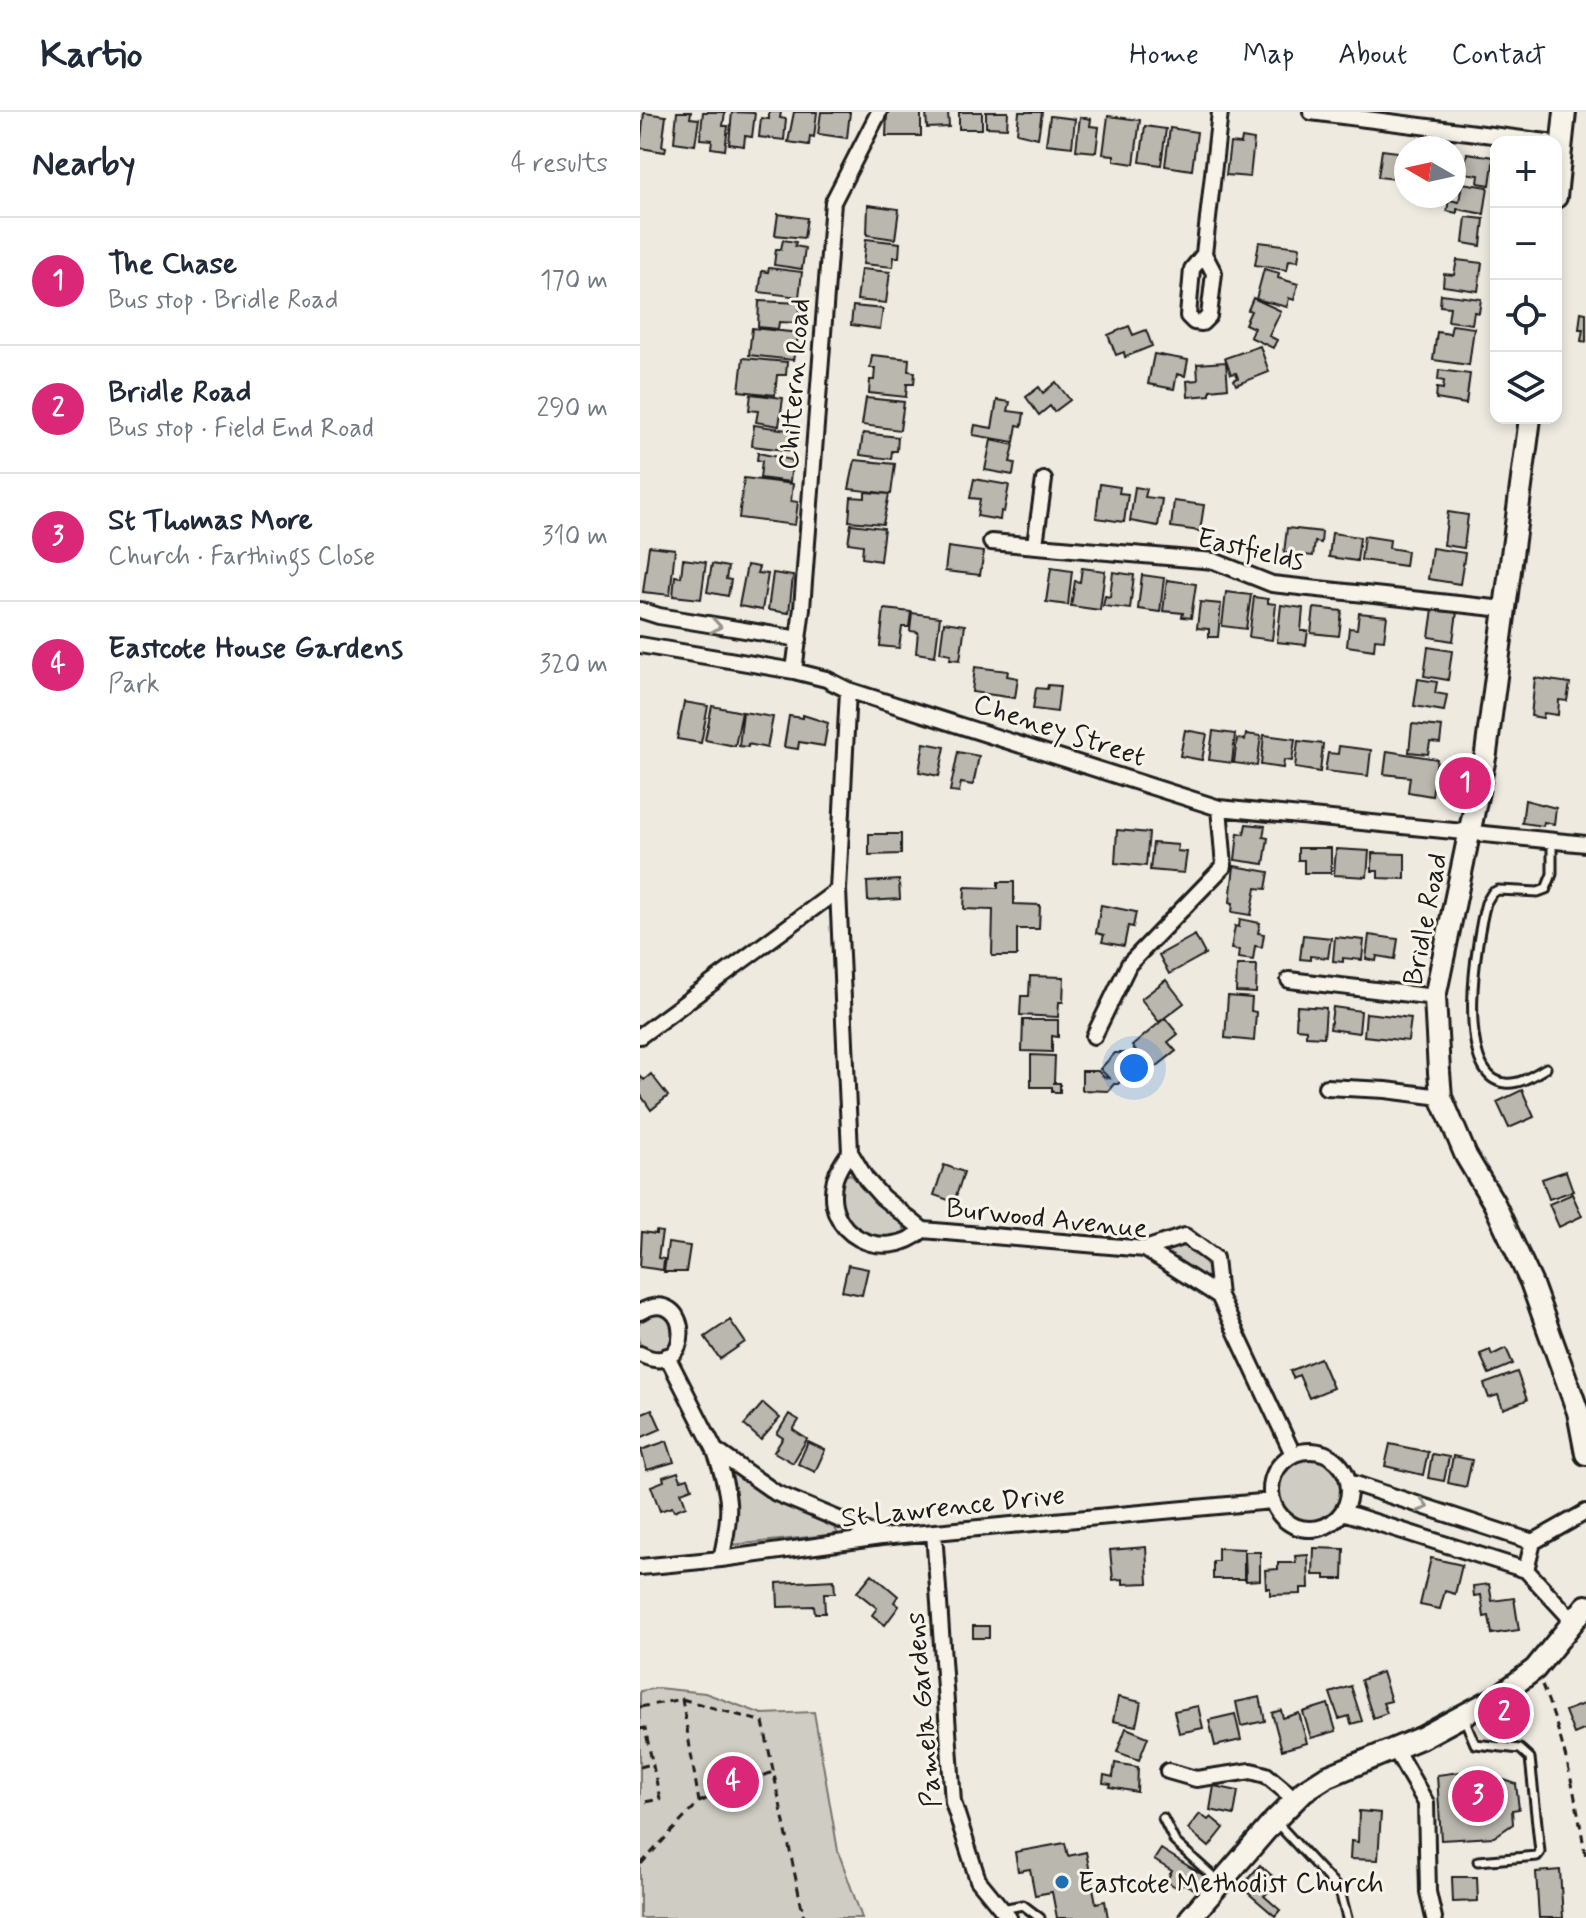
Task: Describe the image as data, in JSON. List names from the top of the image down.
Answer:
{
  "streets": {
    "street": [
      "Chiltern Road",
      "Eastfields",
      "Cheney Street",
      "Bridle Road",
      "Burwood Avenue",
      "St Lawrence Drive",
      "Pamela Gardens"
    ]
  },
  "crossings": [
    ["Chiltern Road", "Cheney Street"],
    ["Eastfields", "Bridle Road"],
    ["Cheney Street", "Bridle Road"],
    ["Cheney Street", "Burwood Avenue"],
    ["St Lawrence Drive", "Pamela Gardens"]
  ],
  "places": ["Eastcote Methodist Church"],
  "north": "left",
  "page": {
    "header": "Kartio",
    "nav": [
      "Home",
      "Map",
      "About",
      "Contact"
    ],
    "heading": ["Nearby", "4 results"],
    "map_buttons": ["+", "−"],
    "list": [
      {
        "mark": "1",
        "name": "The Chase",
        "note": "Bus stop · Bridle Road",
        "value": "170 m"
      },
      {
        "mark": "2",
        "name": "Bridle Road",
        "note": "Bus stop · Field End Road",
        "value": "290 m"
      },
      {
        "mark": "3",
        "name": "St Thomas More",
        "note": "Church · Farthings Close",
        "value": "310 m"
      },
      {
        "mark": "4",
        "name": "Eastcote House Gardens",
        "note": "Park",
        "value": "320 m"
      }
    ],
    "pins": [
      "1",
      "2",
      "4",
      "3"
    ]
  }
}
